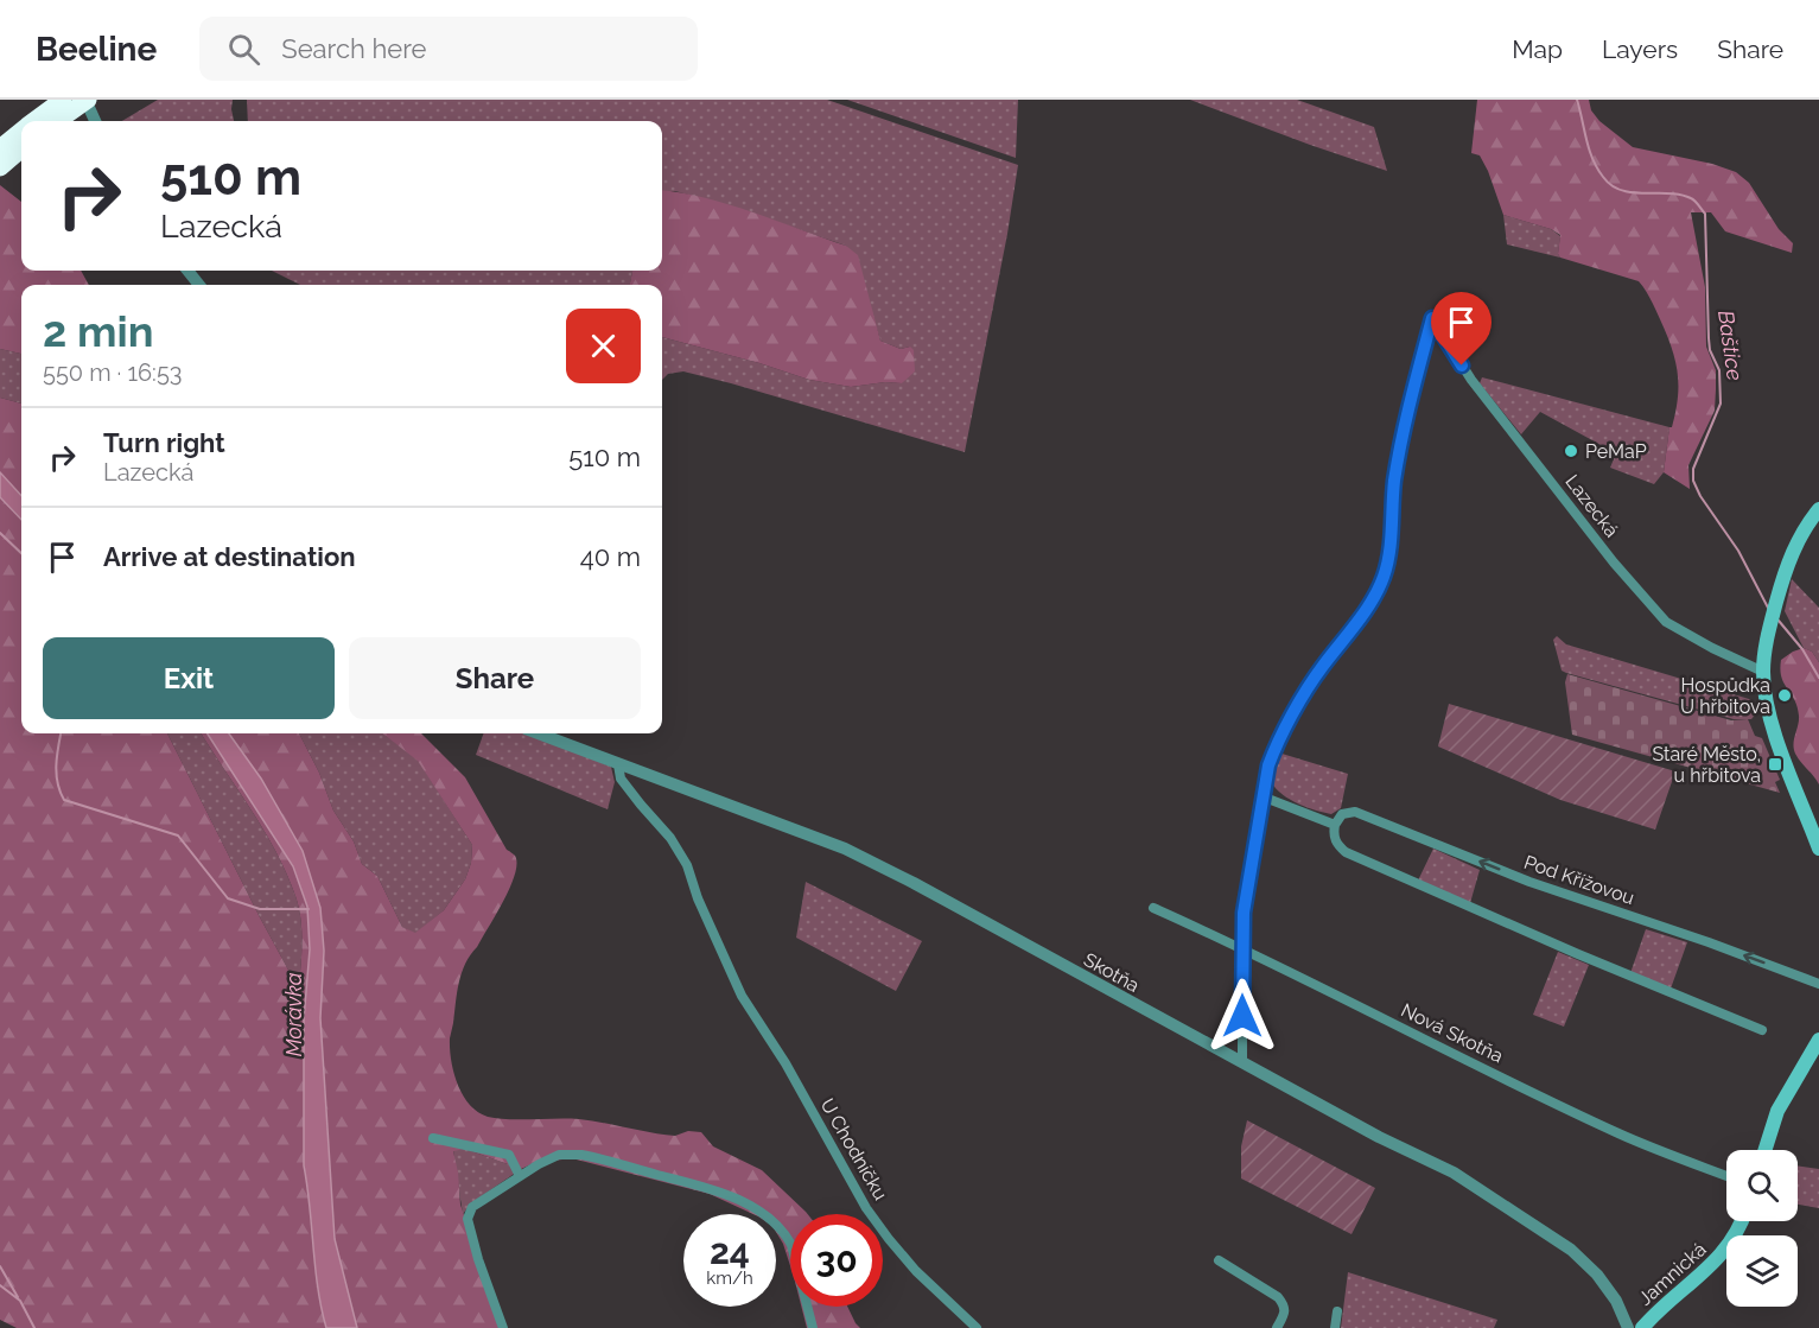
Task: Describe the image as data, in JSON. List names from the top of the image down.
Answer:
{
  "streets": {
    "main road": ["Jamnická"],
    "street": [
      "Lazecká",
      "Pod Křížovou",
      "Skotňa",
      "Nová Skotňa",
      "U Chodníčku"
    ]
  },
  "crossings": [
    ["Skotňa", "U Chodníčku"]
  ],
  "water": ["Baštice", "Morávka"],
  "places": {
    "other": ["PeMaP", "Hospůdka U hřbitova"],
    "transit": ["Staré Město, u hřbitova"]
  },
  "page": {
    "header": "Beeline",
    "search": "Search here",
    "nav": ["Map", "Layers", "Share"],
    "turn": ["510 m", "Lazecká"],
    "heading": ["2 min", "550 m · 16:53"],
    "list": [
      {
        "name": "Turn right",
        "note": "Lazecká",
        "value": "510 m"
      },
      {
        "name": "Arrive at destination",
        "value": "40 m"
      }
    ],
    "buttons": ["Exit", "Share"],
    "speed": "24 km/h",
    "limit": "30"
  }
}
